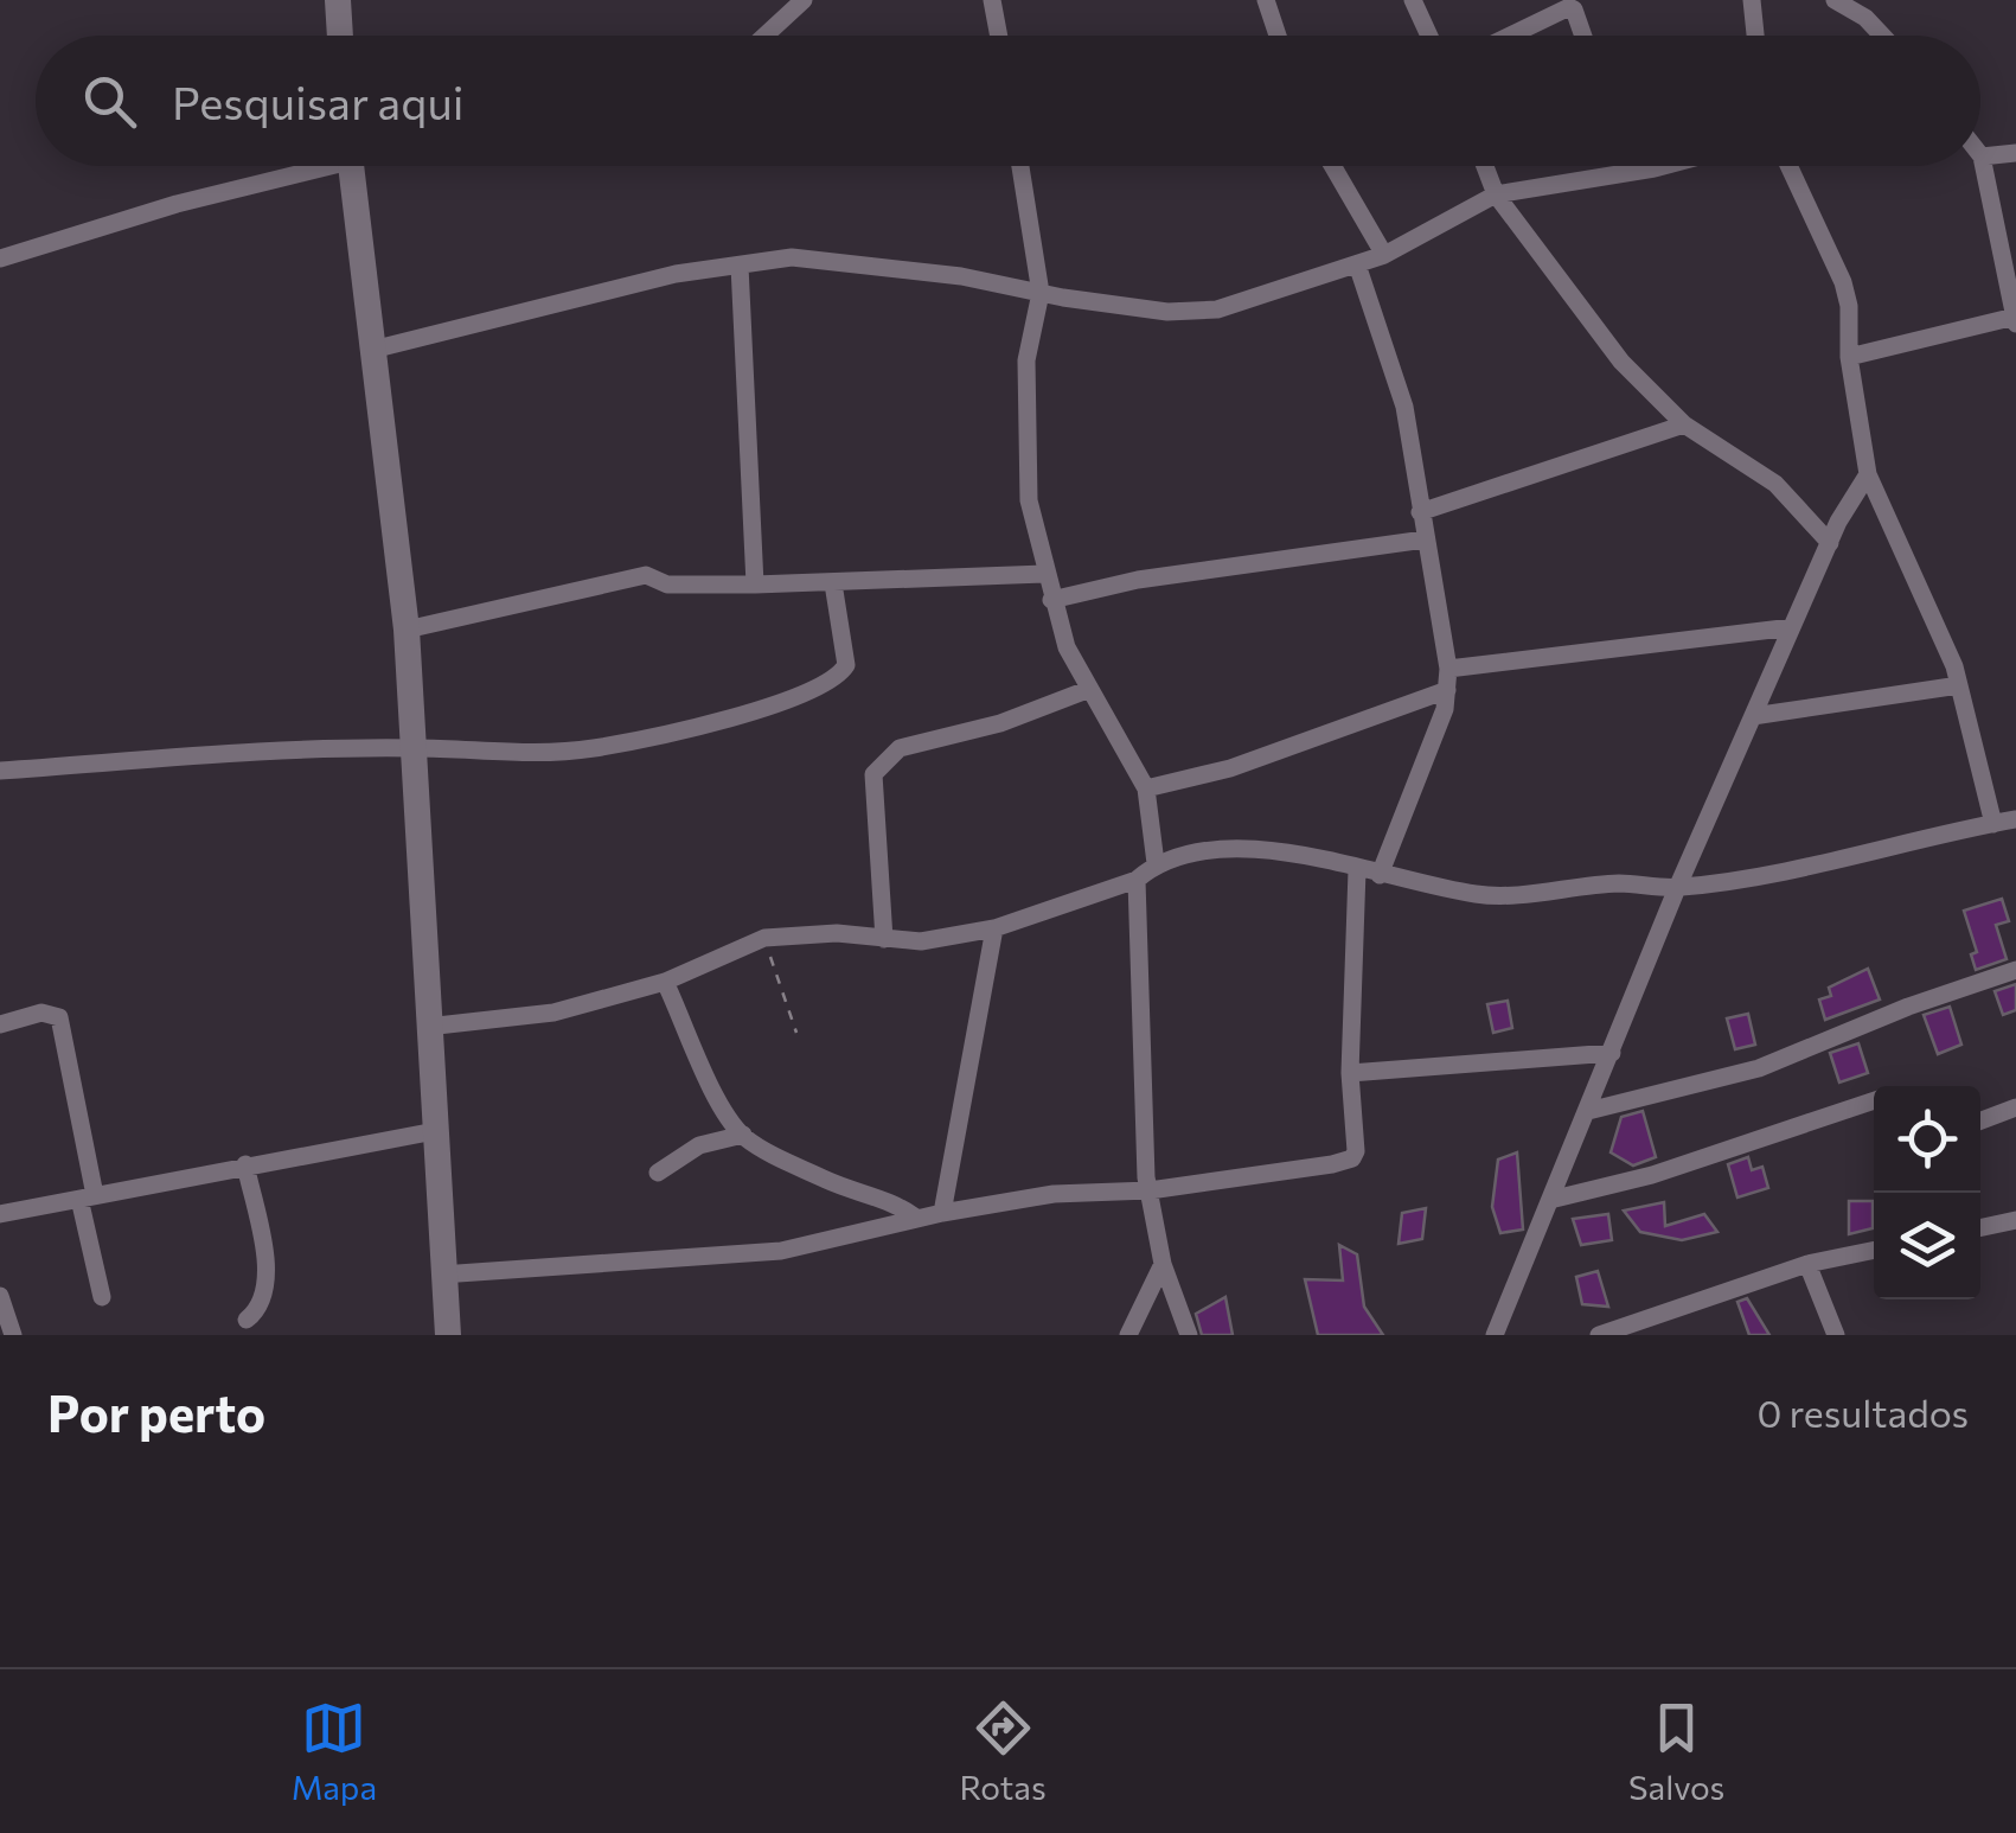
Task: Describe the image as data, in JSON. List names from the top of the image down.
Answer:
{
  "page": {
    "search": "Pesquisar aqui",
    "heading": ["Por perto", "0 resultados"],
    "nav": ["Mapa", "Rotas", "Salvos"]
  }
}
